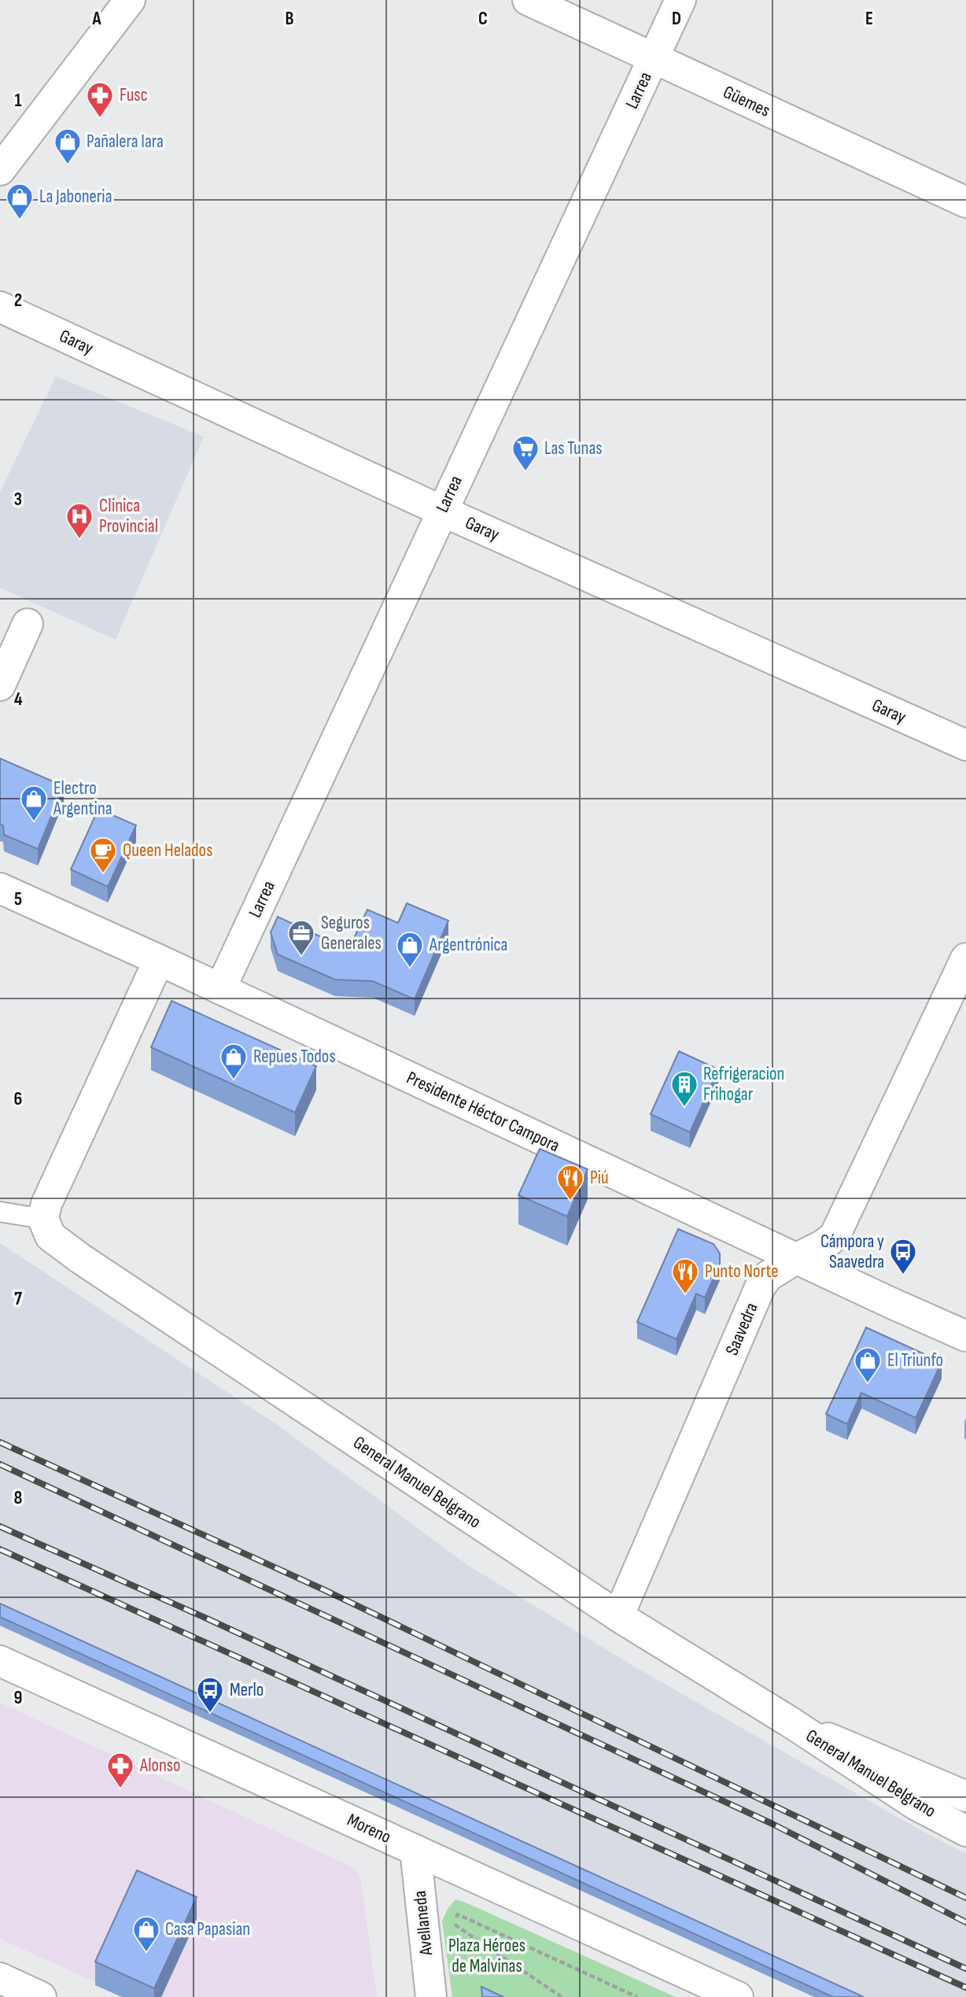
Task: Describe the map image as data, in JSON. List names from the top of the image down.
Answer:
{
  "streets": {
    "street": [
      "Larrea",
      "Güemes",
      "Garay",
      "Presidente Héctor Campora",
      "Saavedra",
      "General Manuel Belgrano",
      "Moreno",
      "Avellaneda"
    ]
  },
  "crossings": [
    ["Larrea", "Güemes"],
    ["Larrea", "Garay"],
    ["Larrea", "Presidente Héctor Campora"],
    ["Presidente Héctor Campora", "Saavedra"],
    ["Saavedra", "General Manuel Belgrano"],
    ["Moreno", "Avellaneda"]
  ],
  "parks": ["Plaza Héroes de Malvinas"],
  "places": {
    "pharmacy": ["Fusc", "Alonso"],
    "shop": [
      "Pañalera Iara",
      "La Jaboneria",
      "Electro Argentina",
      "Argentrónica",
      "Repues Todos",
      "El Triunfo",
      "Casa Papasian"
    ],
    "supermarket": ["Las Tunas"],
    "hospital": ["Clinica Provincial"],
    "cafe": ["Queen Helados"],
    "office": ["Seguros Generales"],
    "building": ["Refrigeracion Frihogar"],
    "restaurant": ["Piú", "Punto Norte"],
    "bus stop": ["Cámpora y Saavedra", "Merlo"]
  },
  "grid": {
    "columns": [
      "A",
      "B",
      "C",
      "D",
      "E"
    ],
    "rows": [
      "1",
      "2",
      "3",
      "4",
      "5",
      "6",
      "7",
      "8",
      "9"
    ]
  }
}
